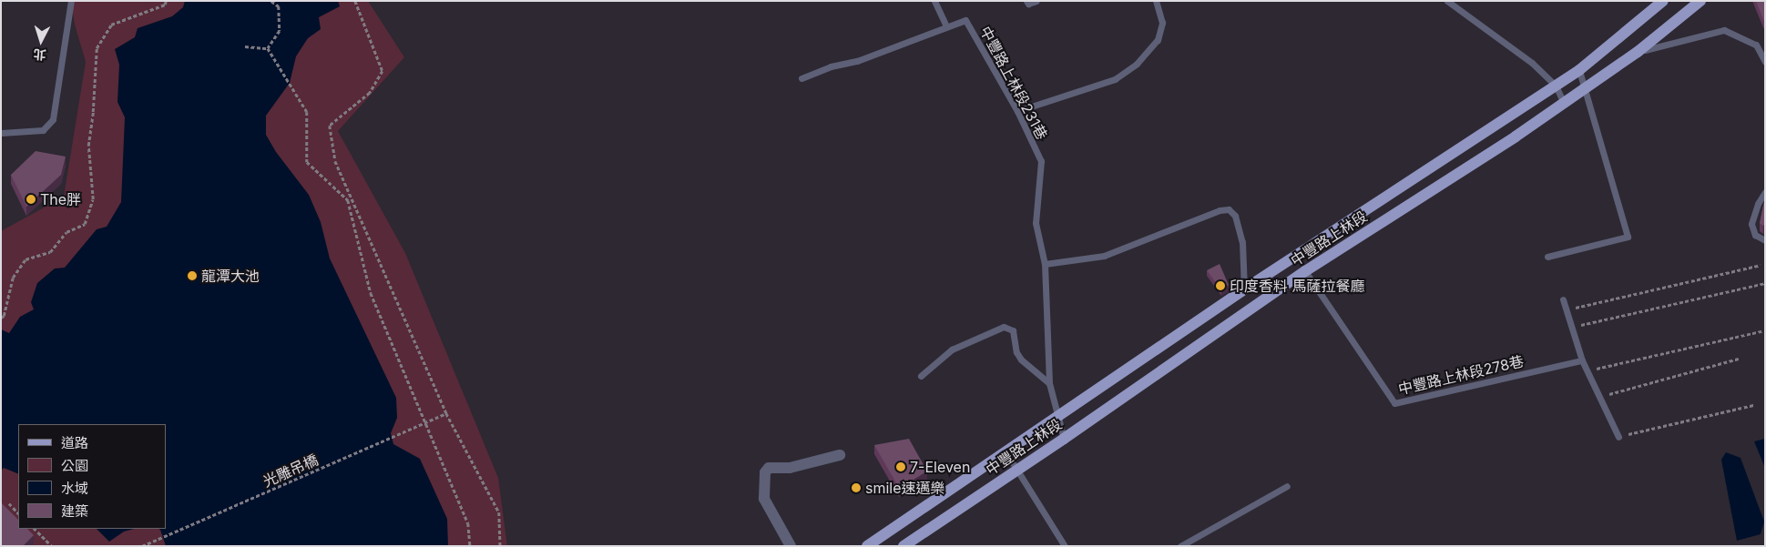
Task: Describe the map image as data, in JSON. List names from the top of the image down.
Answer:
{
  "streets": {
    "main road": ["中豐路上林段"],
    "lane": ["中豐路上林段231巷", "中豐路上林段278巷"],
    "path": ["光雕吊橋"]
  },
  "crossings": [
    ["中豐路上林段231巷", "中豐路上林段"],
    ["中豐路上林段", "中豐路上林段278巷"]
  ],
  "places": [
    "The胖",
    "龍潭大池",
    "印度香料 馬薩拉餐廳",
    "7-Eleven",
    "smile速邁樂"
  ],
  "legend": [
    "道路",
    "公園",
    "水域",
    "建築"
  ],
  "north": "bottom"
}
